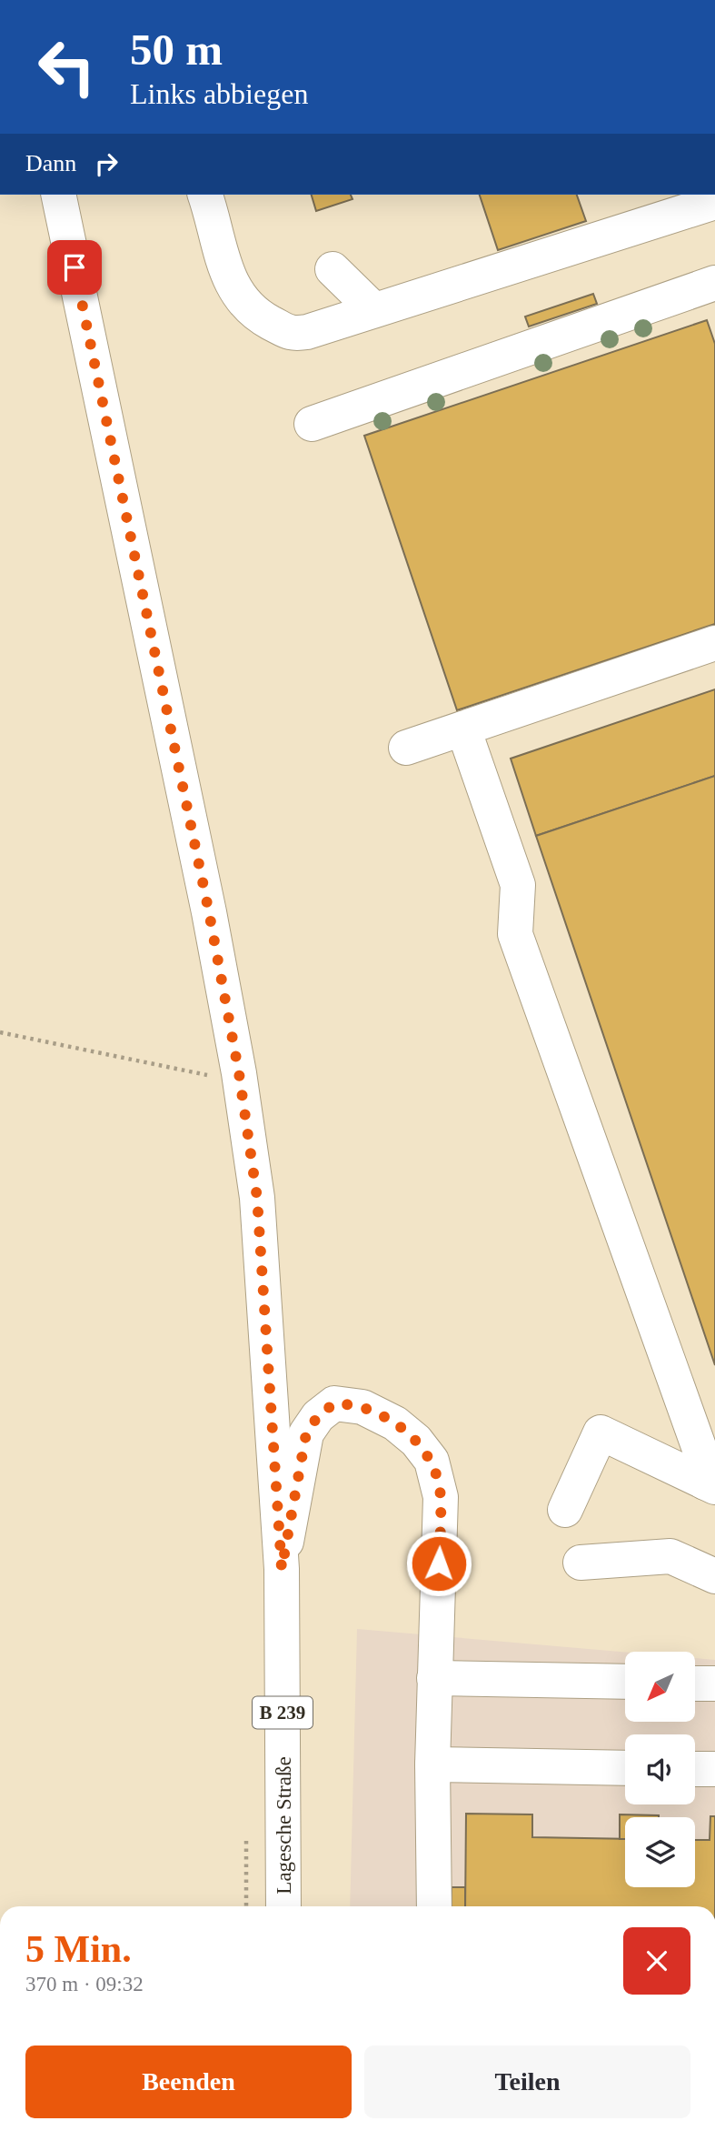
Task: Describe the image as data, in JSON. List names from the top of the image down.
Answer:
{
  "streets": {
    "main road": ["B 239", "Lagesche Straße"]
  },
  "north": "bottom left",
  "page": {
    "turn": ["50 m", "Links abbiegen"],
    "then": "Dann",
    "heading": ["5 Min.", "370 m · 09:32"],
    "buttons": ["Beenden", "Teilen"]
  }
}
